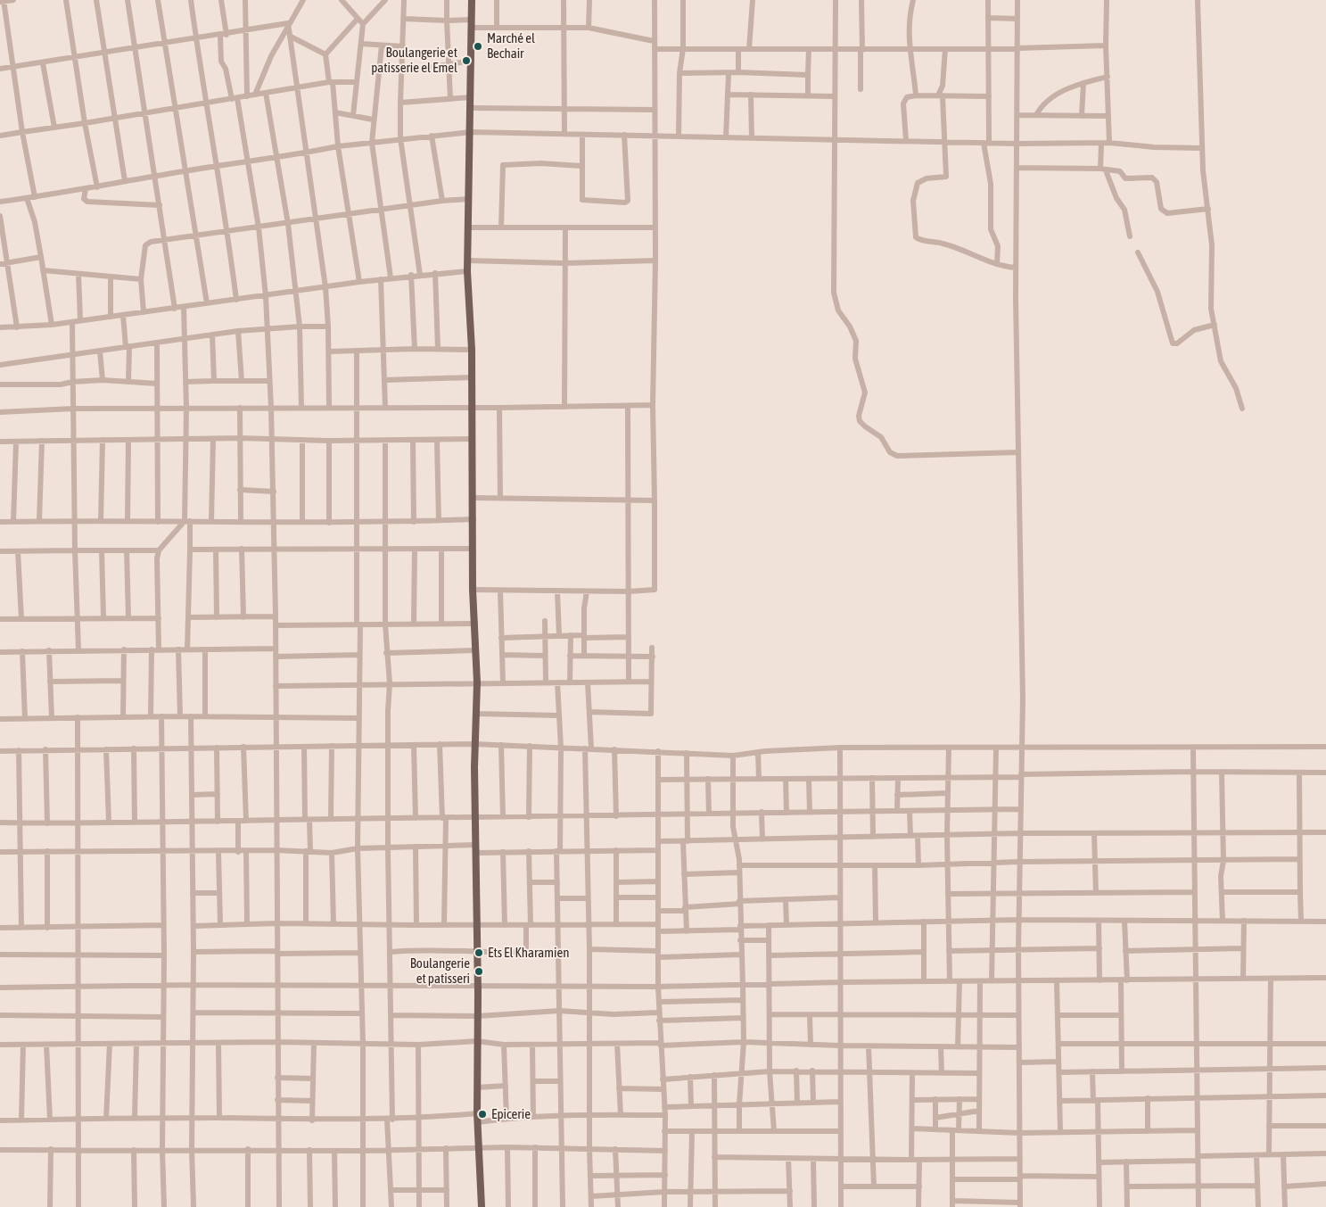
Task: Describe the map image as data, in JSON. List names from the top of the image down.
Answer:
{
  "places": [
    "Marché el Bechair",
    "Boulangerie et patisserie el Emel",
    "Ets El Kharamien",
    "Boulangerie et patisseri",
    "Epicerie"
  ]
}
